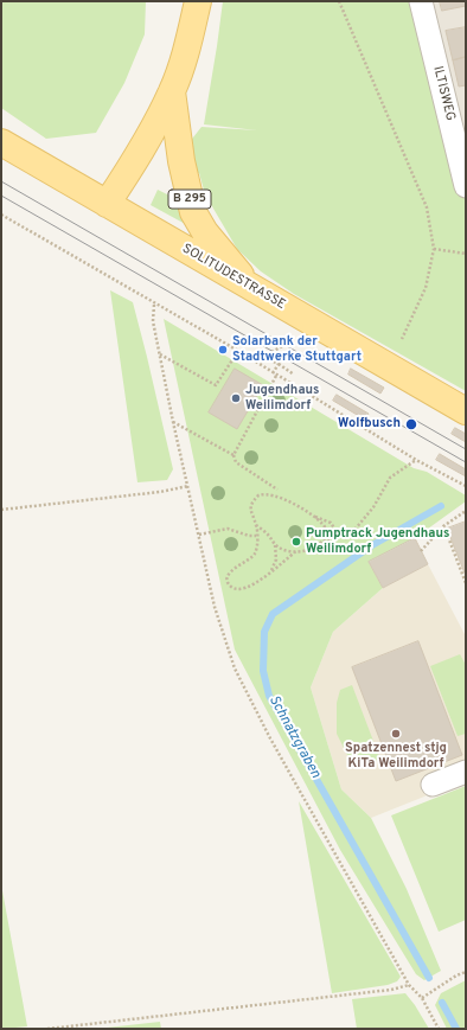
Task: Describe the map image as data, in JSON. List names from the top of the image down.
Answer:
{
  "streets": {
    "main road": ["B 295", "SOLITUDESTRASSE"],
    "street": ["ILTISWEG"]
  },
  "crossings": [
    ["B 295", "SOLITUDESTRASSE"]
  ],
  "water": ["Schnatzgraben"],
  "places": [
    "Solarbank der Stadtwerke Stuttgart",
    "Jugendhaus Weilimdorf",
    "Wolfbusch",
    "Pumptrack Jugendhaus Weilimdorf",
    "Spatzennest stjg KiTa Weilimdorf"
  ]
}
